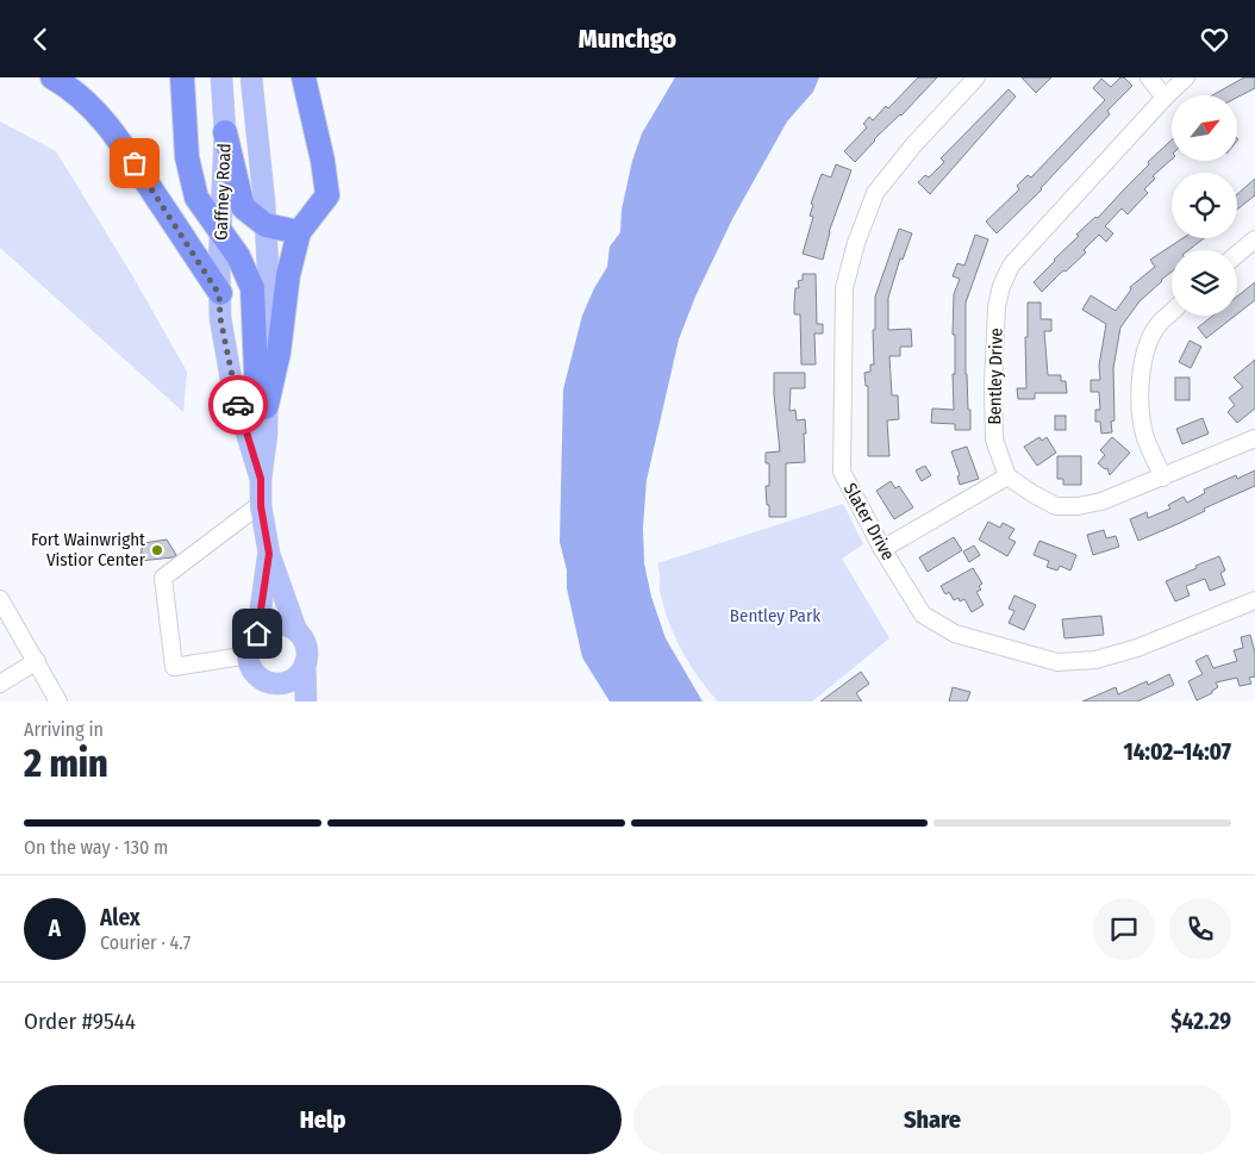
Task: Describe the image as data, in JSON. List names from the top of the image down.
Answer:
{
  "streets": {
    "main road": ["Gaffney Road"],
    "street": ["Bentley Drive", "Slater Drive"]
  },
  "parks": ["Bentley Park"],
  "places": ["Fort Wainwright Vistior Center"],
  "north": "top right",
  "page": {
    "header": "Munchgo",
    "heading": ["2 min", "Arriving in", "14:02–14:07"],
    "panel": [
      "Alex",
      "Courier · 4.7",
      "Order #9544",
      "$42.29"
    ],
    "bar": "On the way · 130 m",
    "round": "A",
    "buttons": ["Help", "Share"]
  }
}
